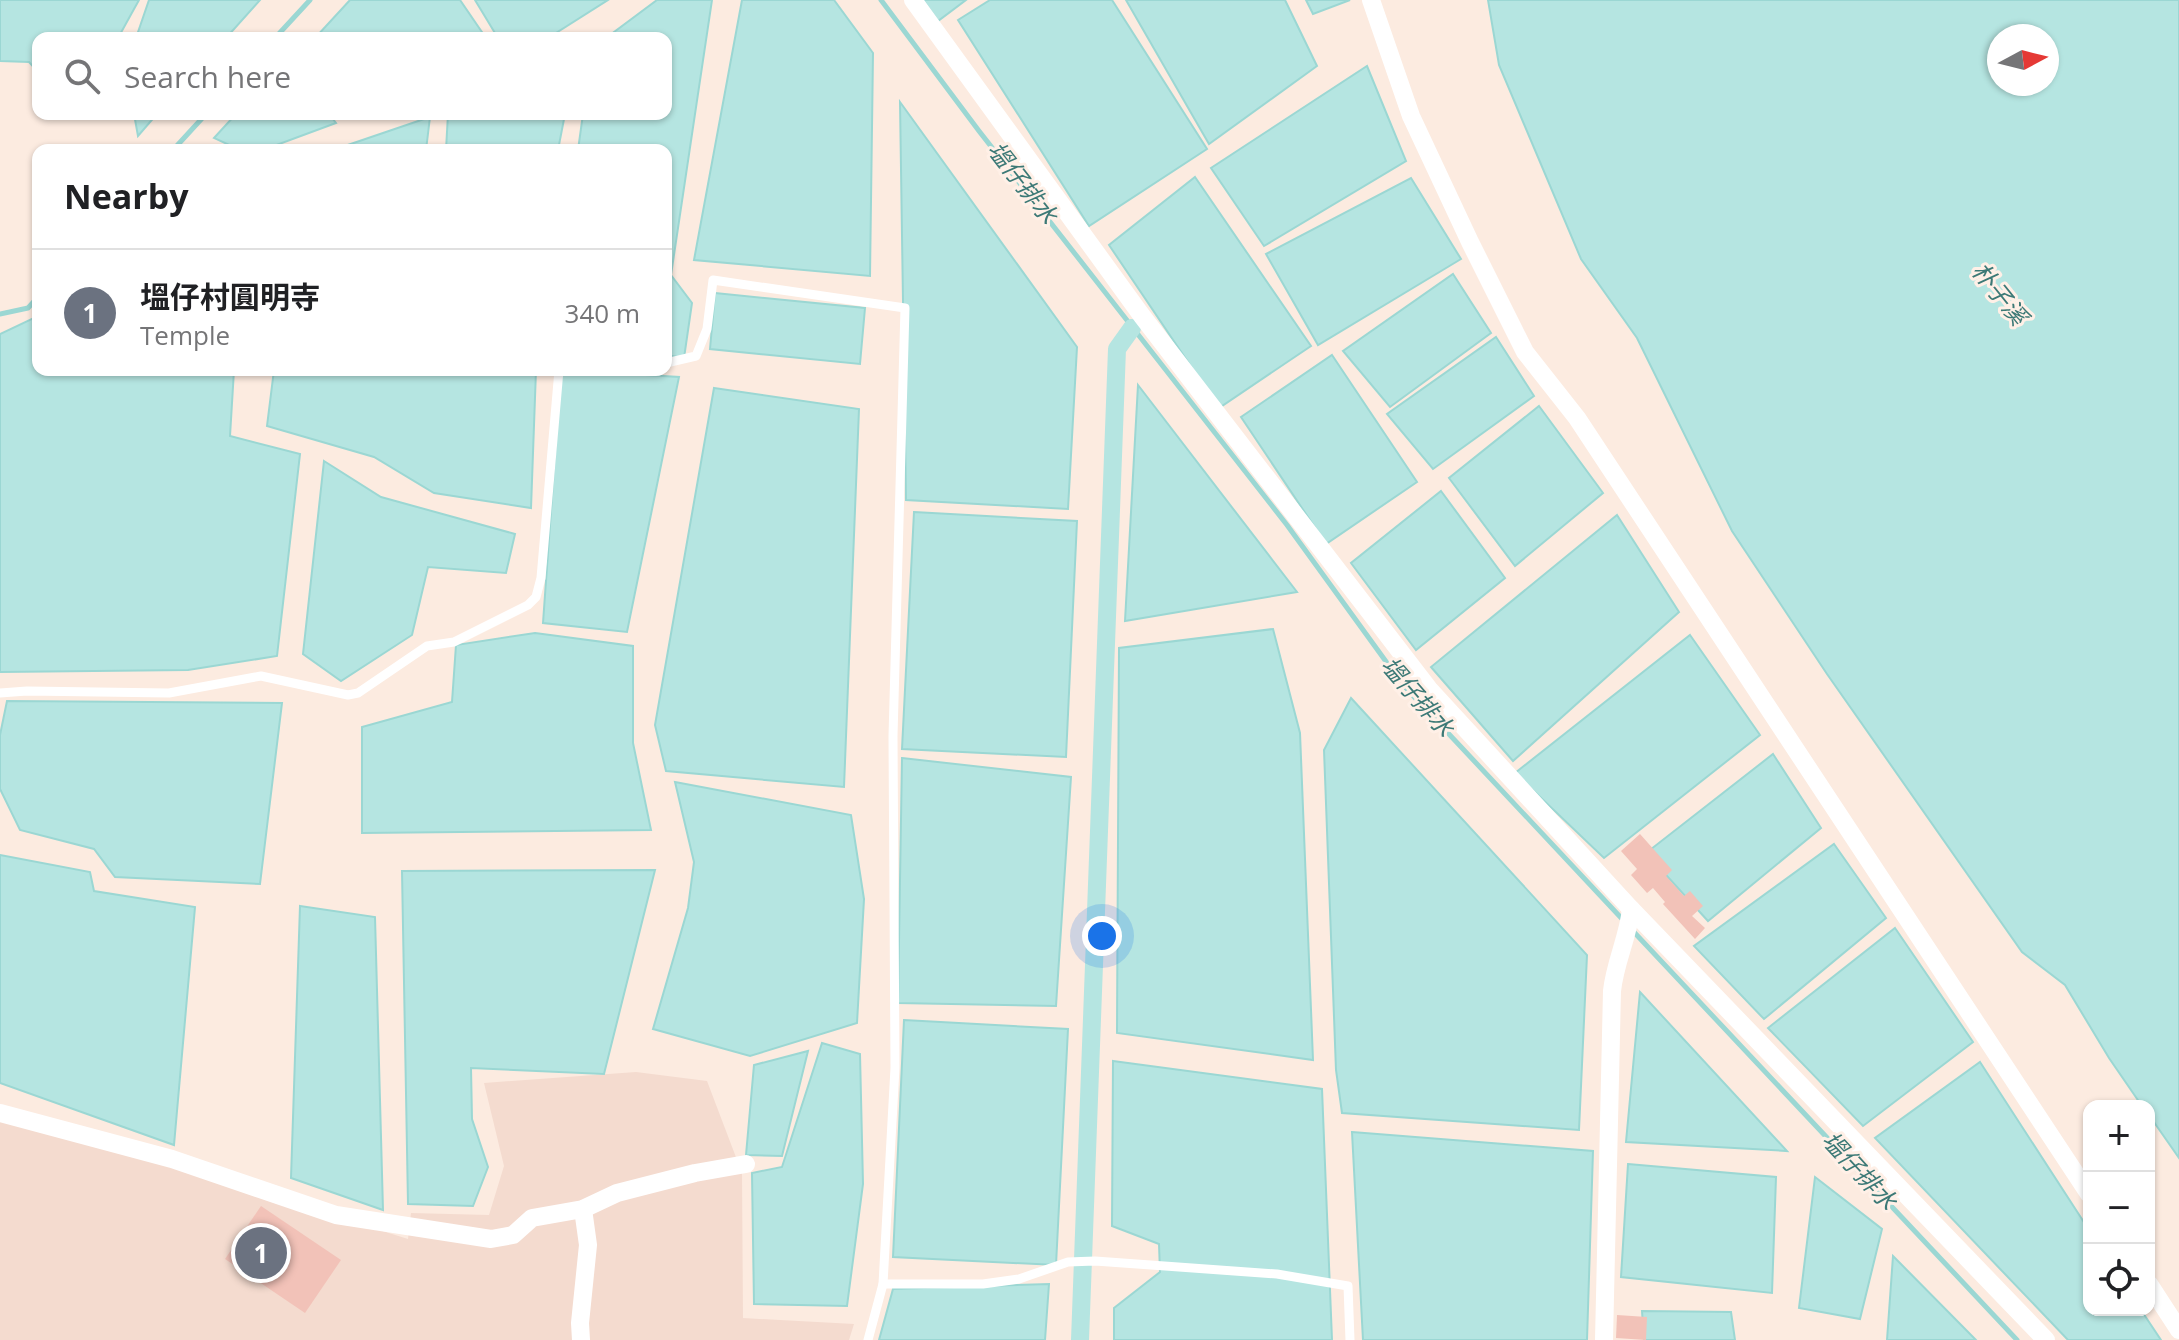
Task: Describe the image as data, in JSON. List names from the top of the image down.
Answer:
{
  "water": ["塭仔排水", "朴子溪"],
  "north": "right",
  "page": {
    "search": "Search here",
    "heading": "Nearby",
    "list": [
      {
        "mark": "1",
        "name": "塭仔村圓明寺",
        "note": "Temple",
        "value": "340 m"
      }
    ],
    "map_buttons": ["+", "−"],
    "pins": "1"
  }
}
